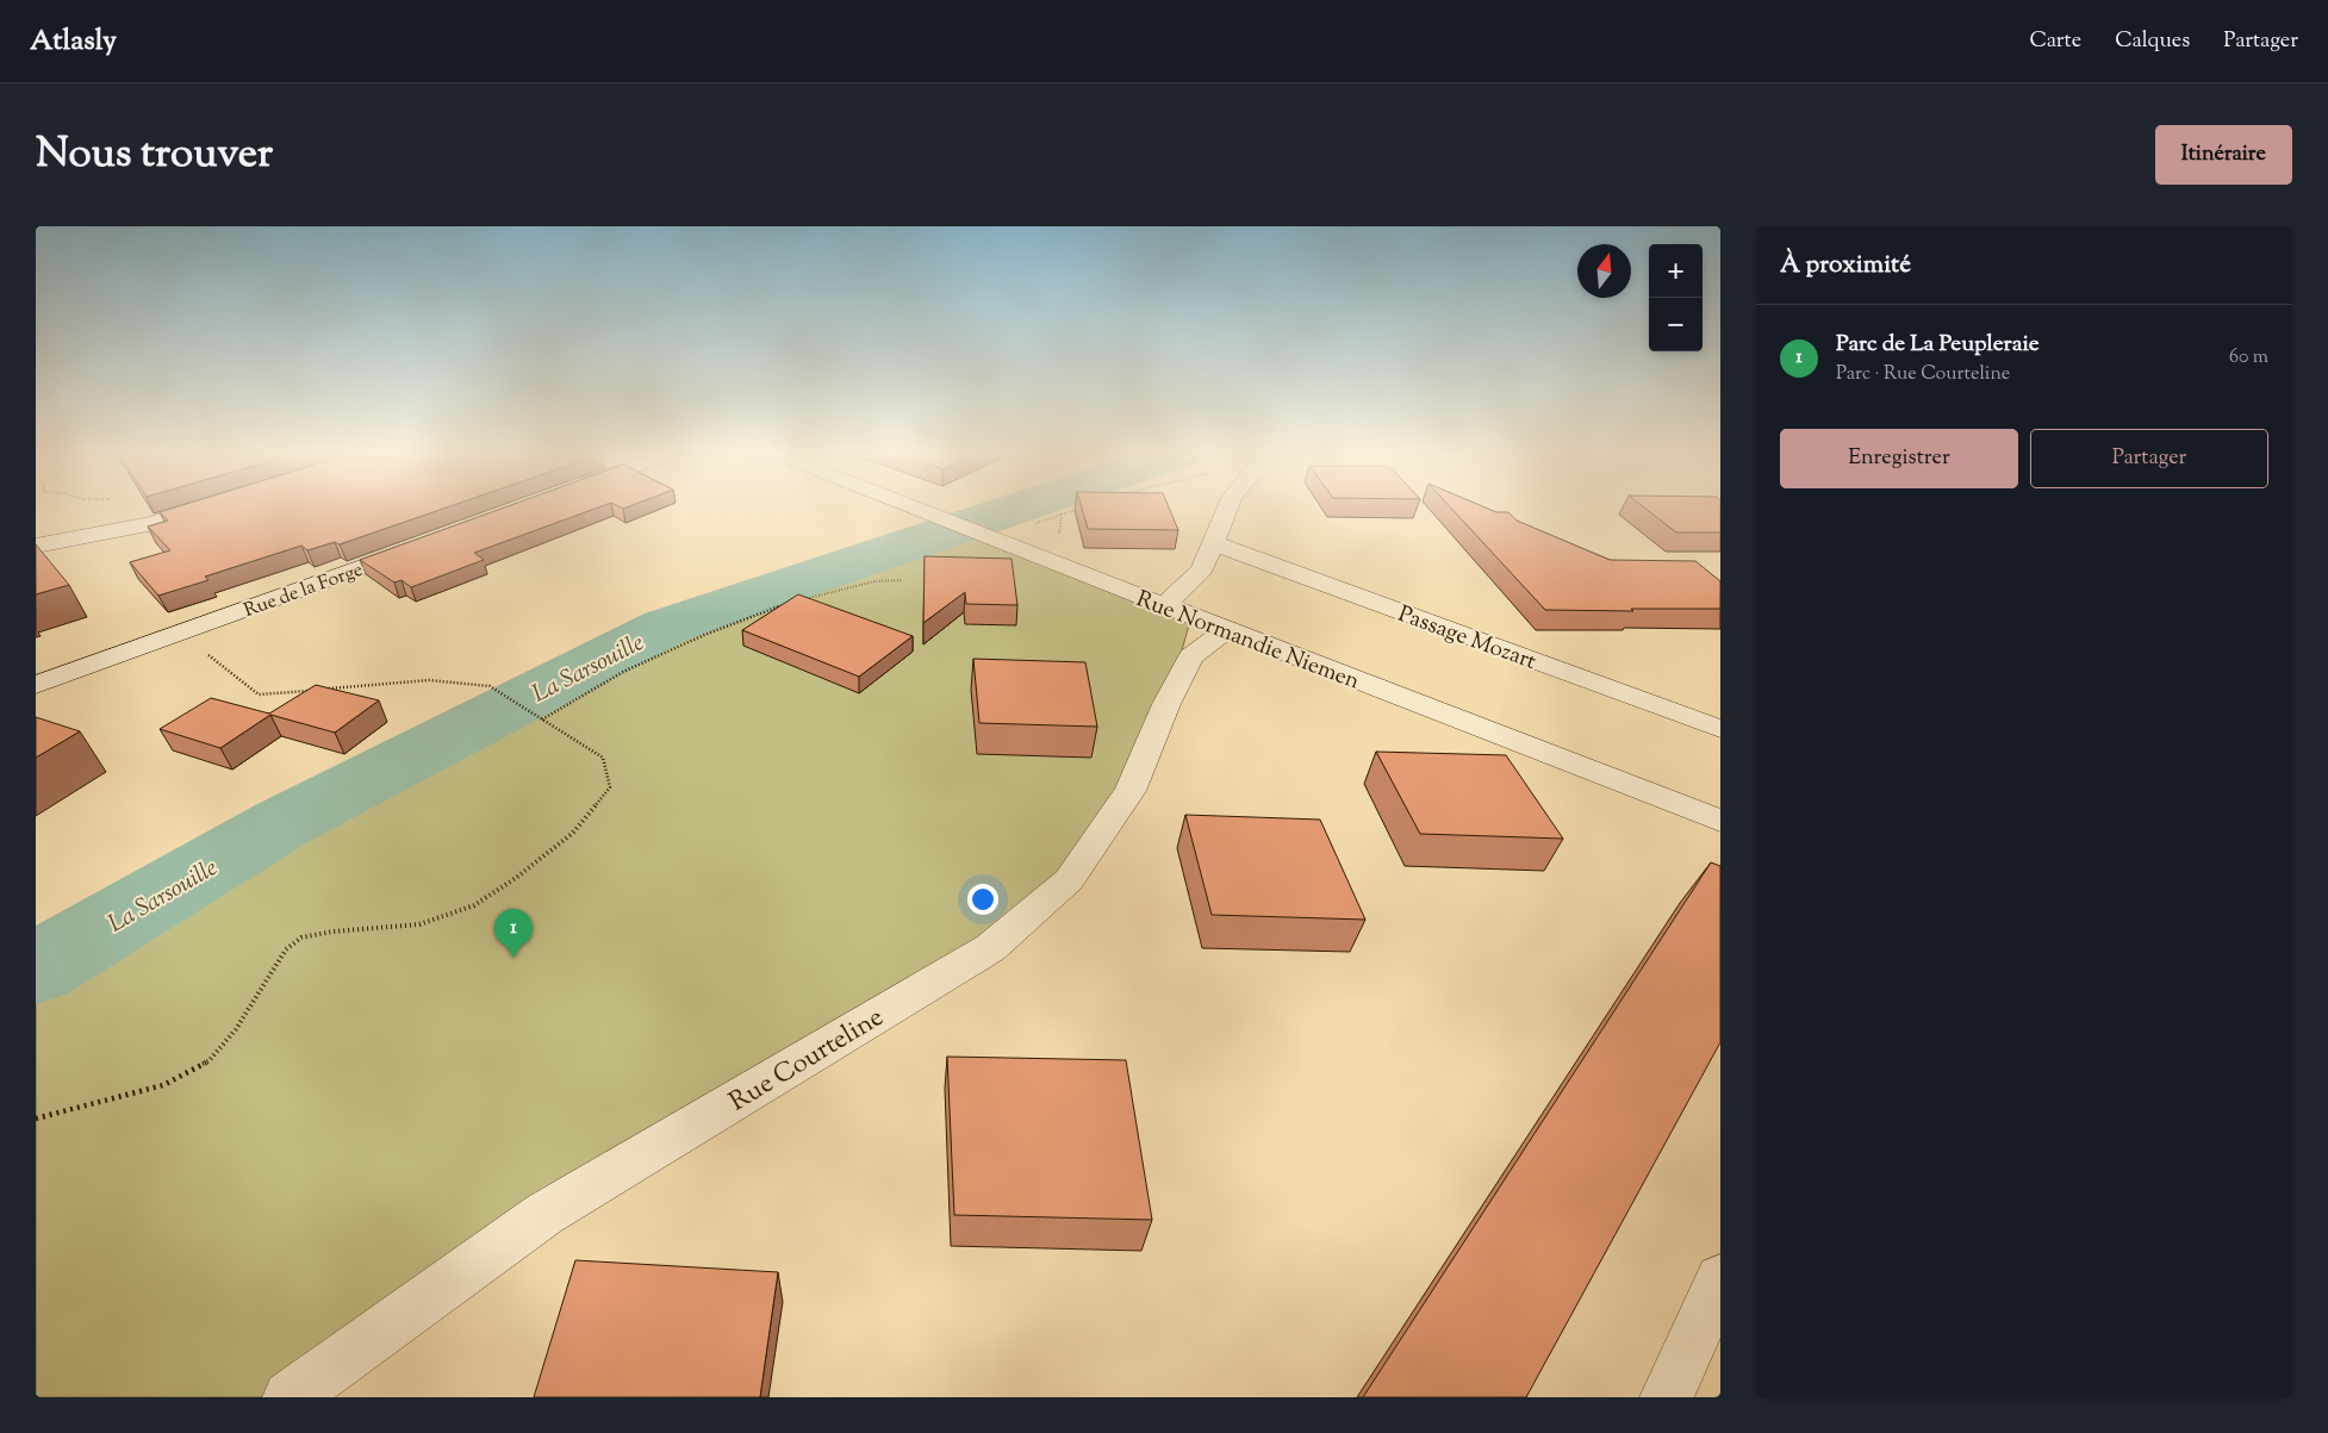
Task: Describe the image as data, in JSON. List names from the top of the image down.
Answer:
{
  "streets": {
    "street": [
      "Rue de la Forge",
      "Passage Mozart",
      "Rue Normandie Niemen",
      "Rue Courteline"
    ]
  },
  "crossings": [
    ["Rue Normandie Niemen", "Rue Courteline"]
  ],
  "water": ["La Sarsouille"],
  "north": "top",
  "page": {
    "header": "Atlasly",
    "nav": ["Carte", "Calques", "Partager"],
    "title": "Nous trouver",
    "buttons": [
      "Itinéraire",
      ["Enregistrer", "Partager"]
    ],
    "heading": "À proximité",
    "map_buttons": ["+", "−"],
    "list": [
      {
        "mark": "1",
        "name": "Parc de La Peupleraie",
        "note": "Parc · Rue Courteline",
        "value": "60 m"
      }
    ],
    "pins": "1"
  }
}
